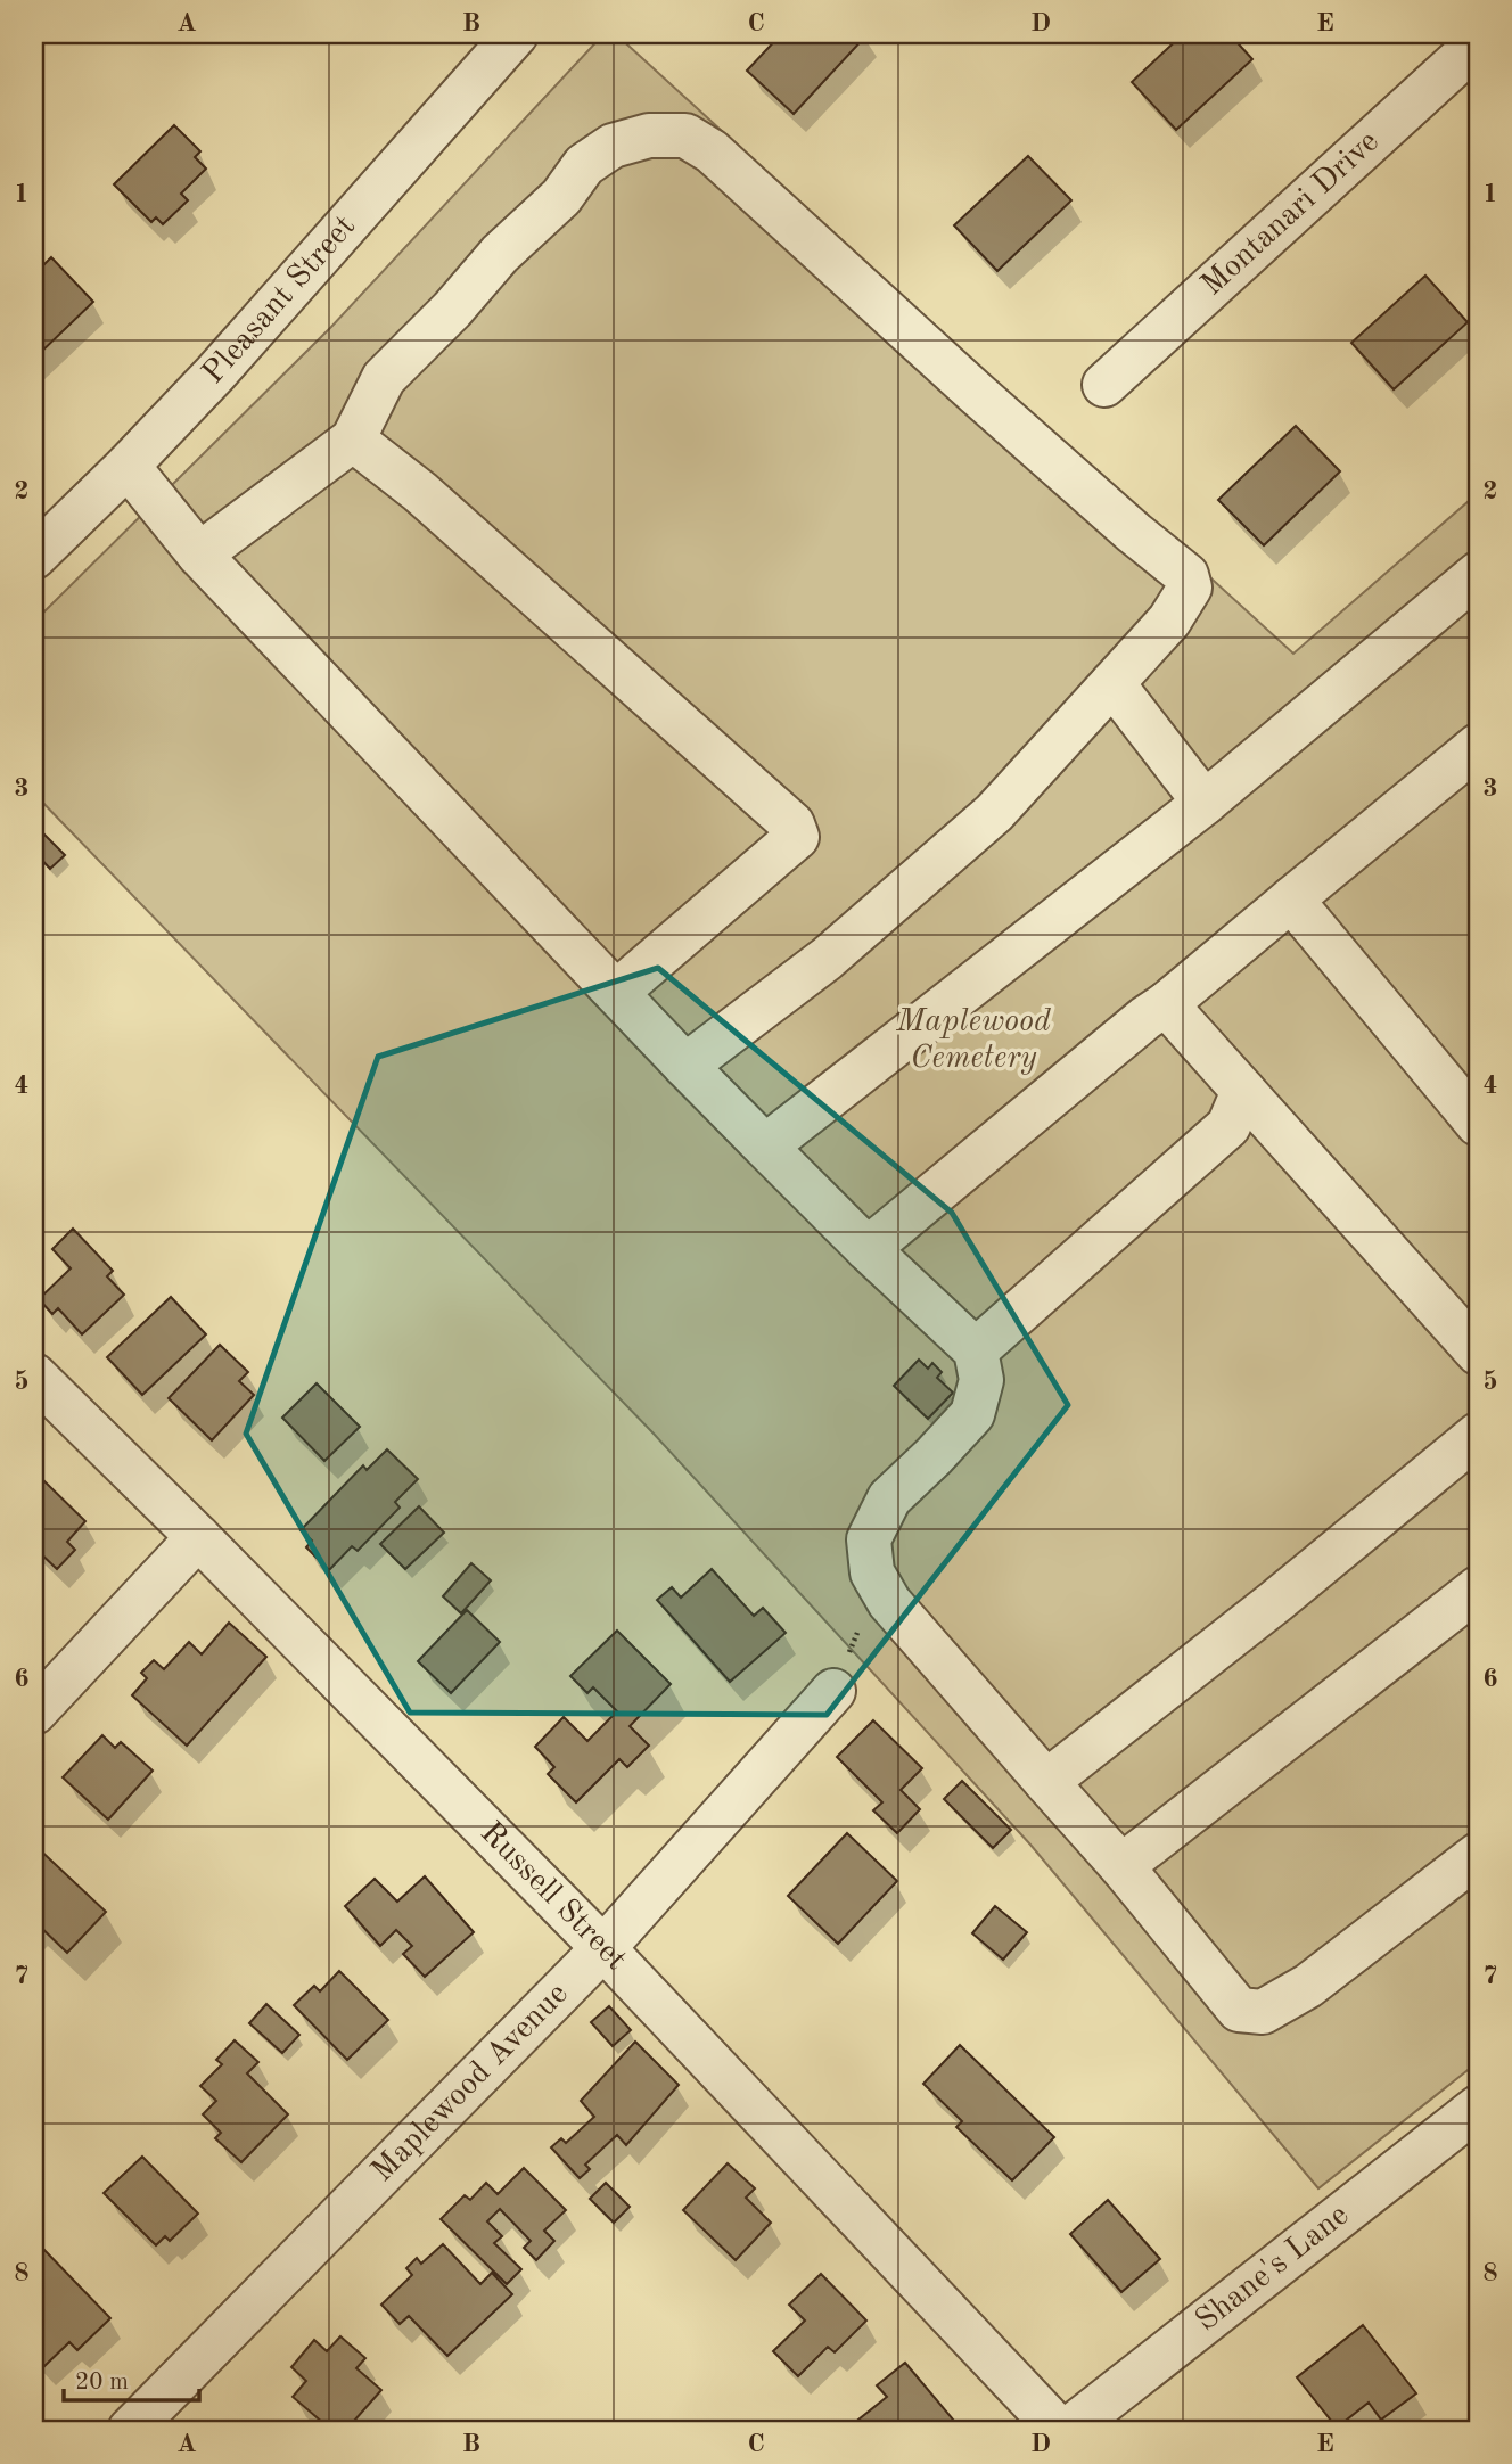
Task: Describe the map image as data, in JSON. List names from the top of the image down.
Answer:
{
  "streets": {
    "street": [
      "Montanari Drive",
      "Pleasant Street",
      "Russell Street",
      "Maplewood Avenue",
      "Shane's Lane"
    ]
  },
  "crossings": [
    ["Russell Street", "Maplewood Avenue"]
  ],
  "parks": ["Maplewood Cemetery"],
  "scale_bar": "20 m",
  "grid": {
    "columns": [
      "A",
      "B",
      "C",
      "D",
      "E"
    ],
    "rows": [
      "1",
      "2",
      "3",
      "4",
      "5",
      "6",
      "7",
      "8"
    ]
  }
}
